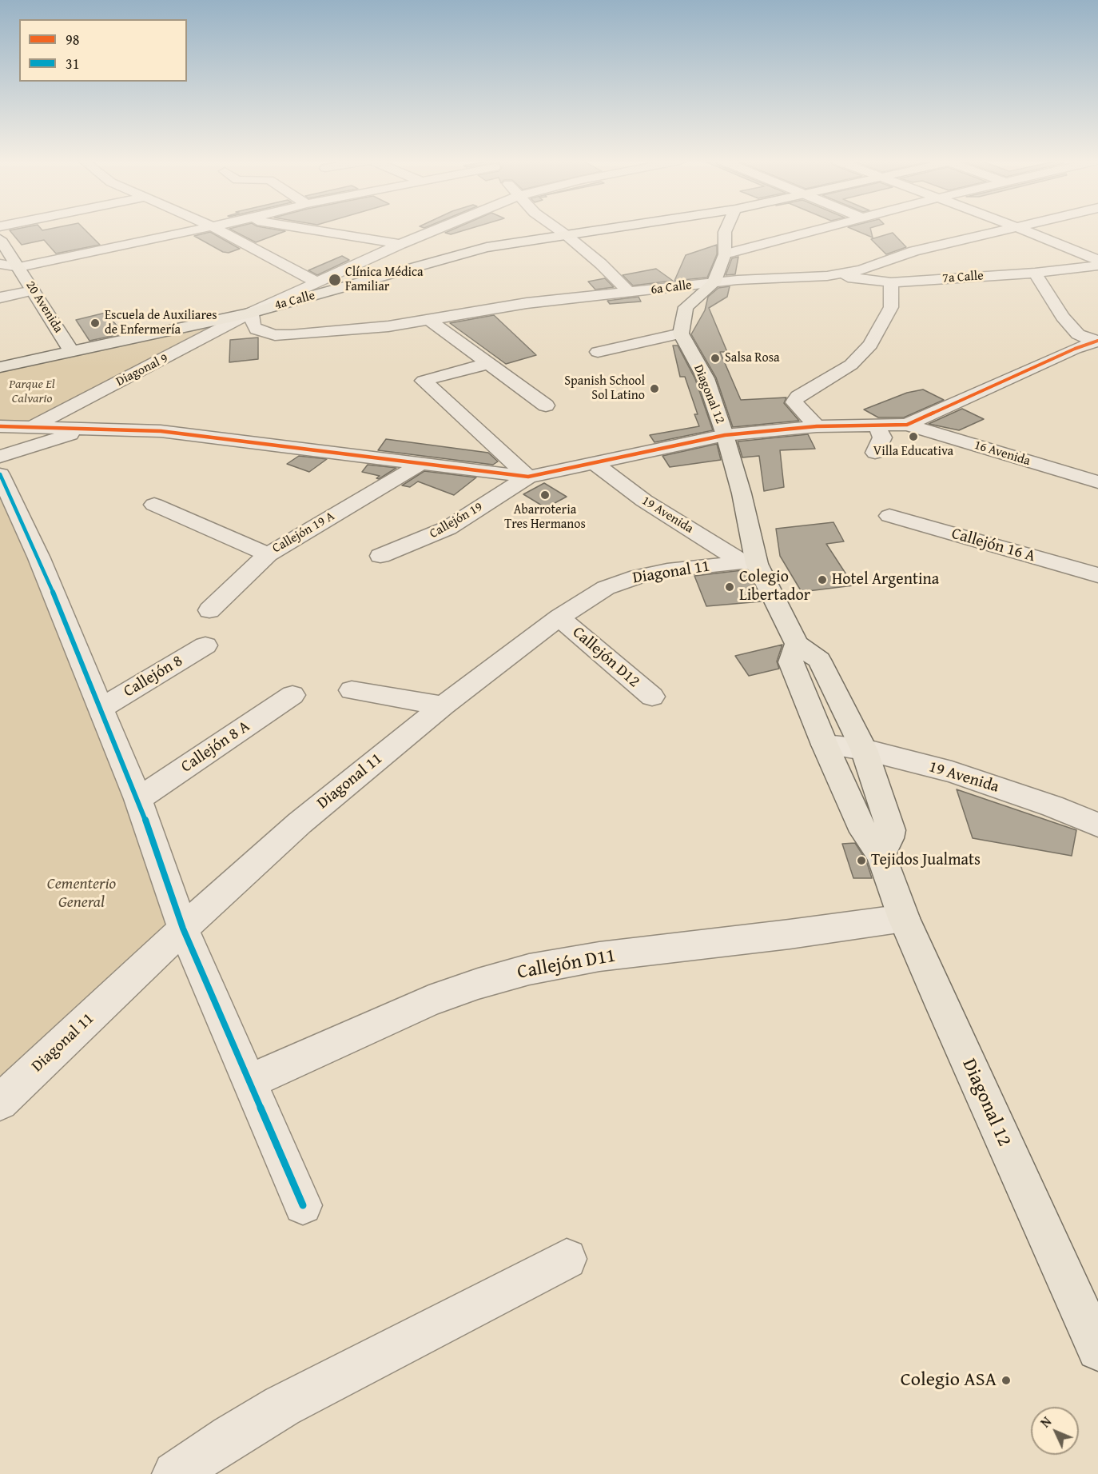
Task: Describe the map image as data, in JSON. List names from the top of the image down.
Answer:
{
  "streets": {
    "main road": ["4a Calle", "20 Avenida", "Diagonal 12"],
    "street": [
      "7a Calle",
      "6a Calle",
      "Diagonal 9",
      "16 Avenida",
      "19 Avenida",
      "Callejón 19",
      "Callejón 19 A",
      "Callejón 16 A",
      "Diagonal 11",
      "Callejón D12",
      "Callejón 8",
      "Callejón 8 A",
      "Callejón D11"
    ]
  },
  "crossings": [
    ["7a Calle", "6a Calle"],
    ["6a Calle", "4a Calle"],
    ["6a Calle", "Diagonal 9"],
    ["4a Calle", "20 Avenida"],
    ["4a Calle", "Diagonal 9"],
    ["Diagonal 12", "19 Avenida"],
    ["Diagonal 12", "Diagonal 11"],
    ["Diagonal 12", "Callejón D11"],
    ["19 Avenida", "Diagonal 11"],
    ["Diagonal 11", "Callejón D12"]
  ],
  "parks": ["Parque El Calvario", "Cementerio General"],
  "places": [
    "Clínica Médica Familiar",
    "Escuela de Auxiliares de Enfermería",
    "Salsa Rosa",
    "Spanish School Sol Latino",
    "Villa Educativa",
    "Abarroteria Tres Hermanos",
    "Hotel Argentina",
    "Colegio Libertador",
    "Tejidos Jualmats",
    "Colegio ASA"
  ],
  "lines": ["transit line 98", "transit line 31"],
  "legend": ["98", "31"],
  "north": "top left"
}
